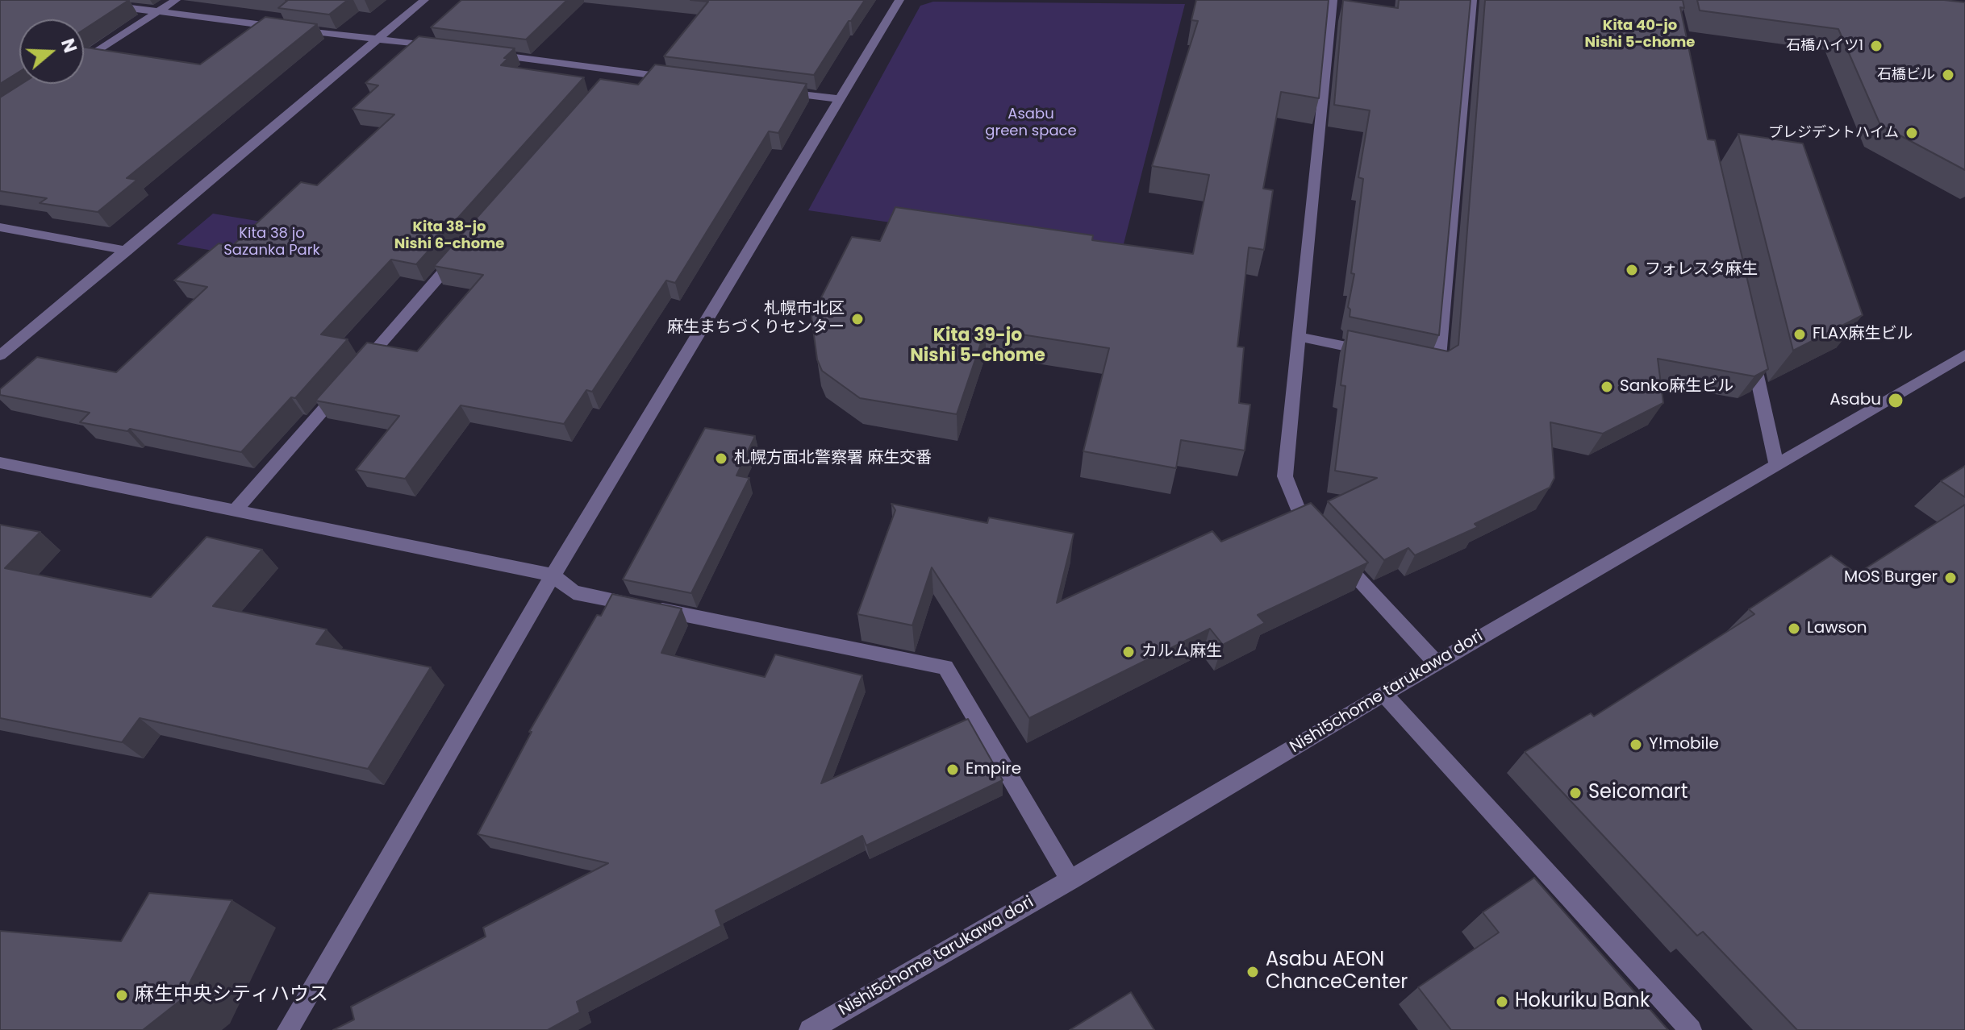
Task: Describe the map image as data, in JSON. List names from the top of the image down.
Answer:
{
  "streets": {
    "street": ["Nishi5chome tarukawa dori"]
  },
  "districts": ["Kita 40-jo Nishi 5-chome", "Kita 38-jo Nishi 6-chome", "Kita 39-jo Nishi 5-chome"],
  "parks": ["Asabu green space", "Kita 38 jo Sazanka Park"],
  "places": [
    "石橋ハイツ1",
    "石橋ビル",
    "プレジデントハイム",
    "フォレスタ麻生",
    "札幌市北区 麻生まちづくりセンター",
    "FLAX麻生ビル",
    "Sanko麻生ビル",
    "Asabu",
    "札幌方面北警察署 麻生交番",
    "MOS Burger",
    "Lawson",
    "カルム麻生",
    "Y!mobile",
    "Empire",
    "Seicomart",
    "Asabu AEON ChanceCenter",
    "麻生中央シティハウス",
    "Hokuriku Bank"
  ],
  "north": "right"
}
